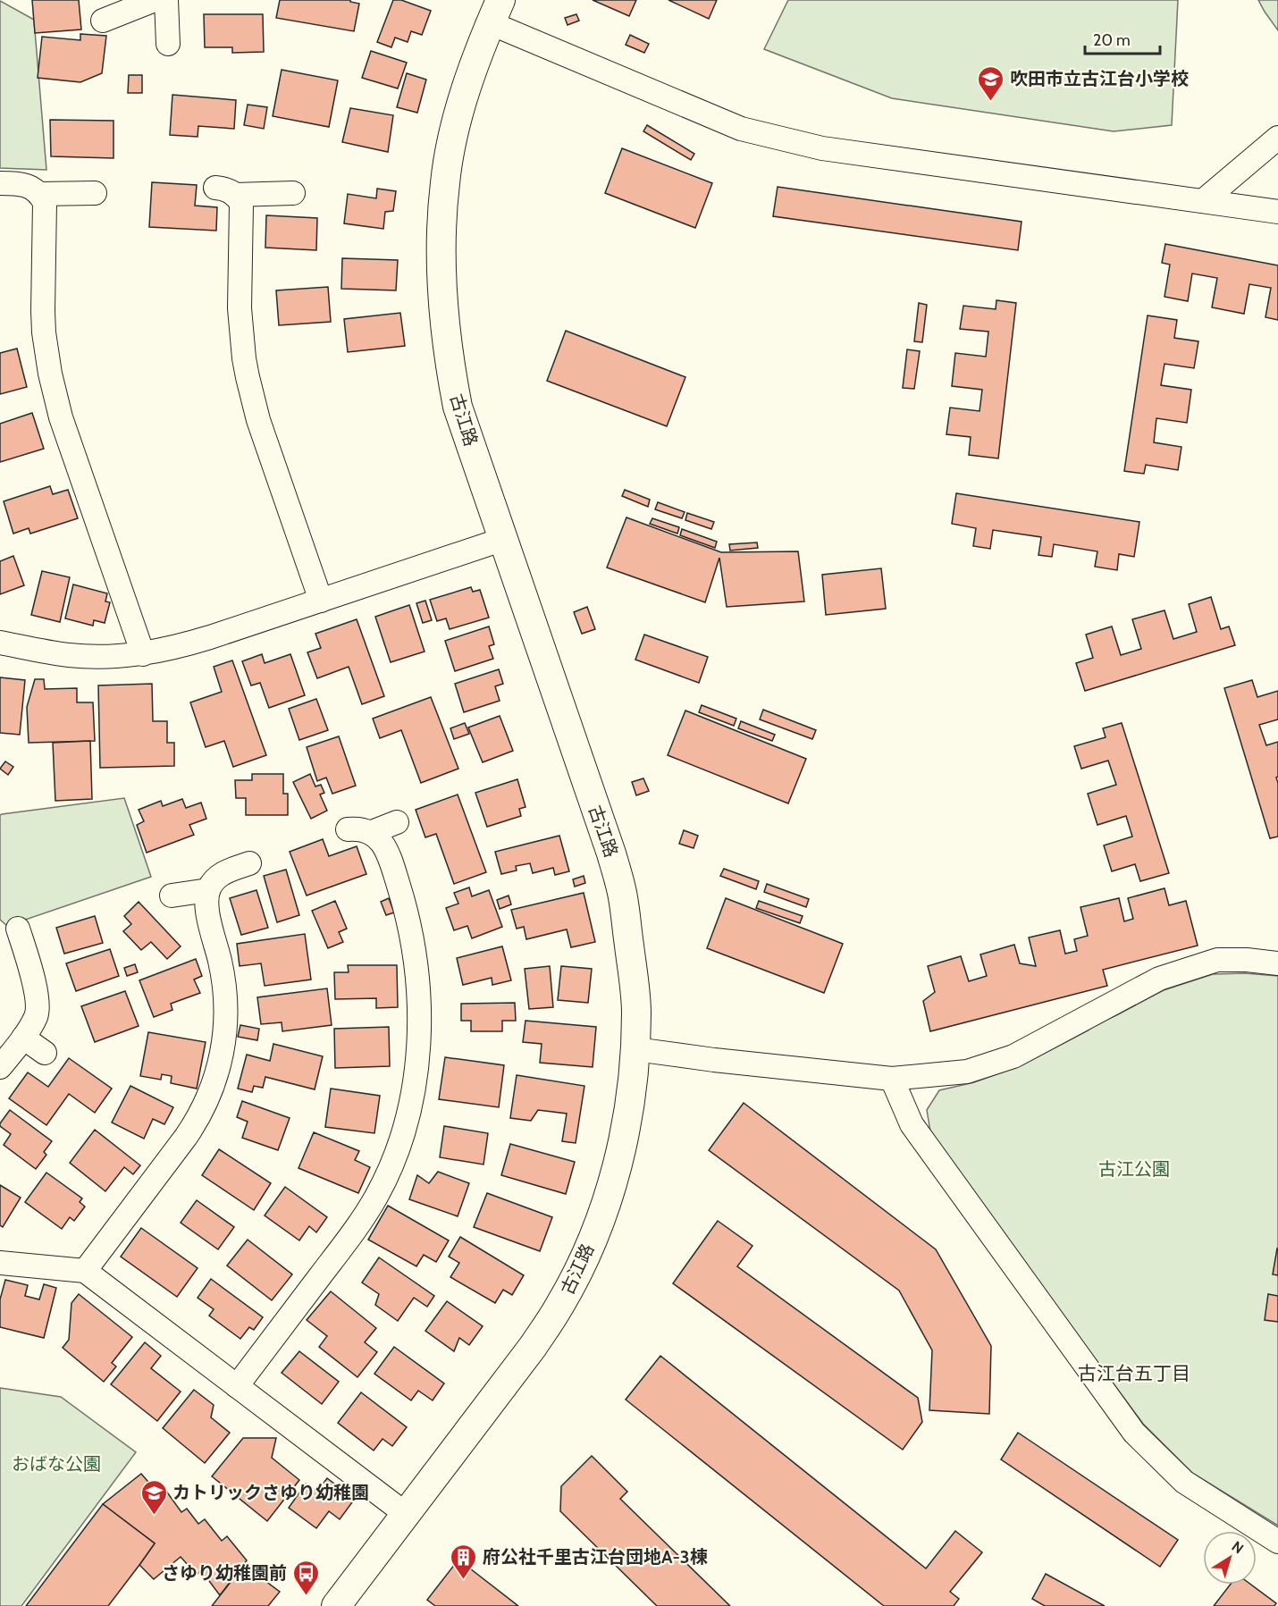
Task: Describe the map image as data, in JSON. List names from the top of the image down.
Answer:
{
  "streets": {
    "street": ["古江路"]
  },
  "districts": ["古江台五丁目"],
  "parks": ["古江公園", "おばな公園"],
  "places": {
    "school or university": ["吹田市立古江台小学校", "カトリックさゆり幼稚園"],
    "building": ["府公社千里古江台団地A-3棟"],
    "bus stop": ["さゆり幼稚園前"]
  },
  "scale_bar": "20 m",
  "north": "top right"
}
